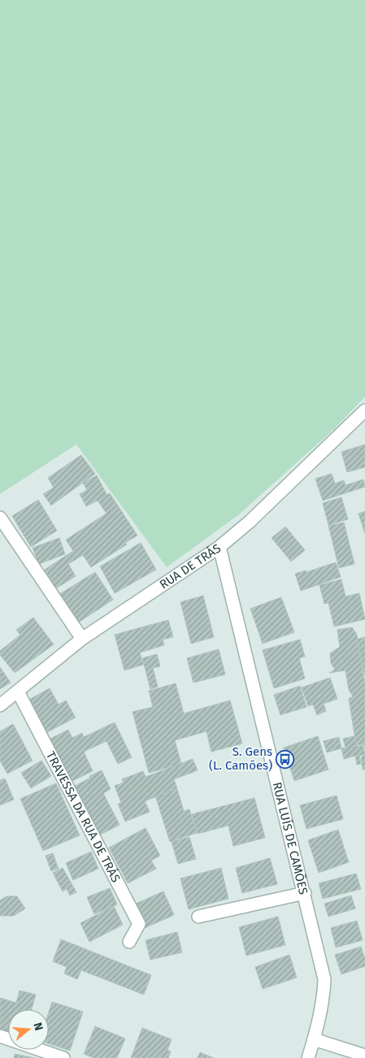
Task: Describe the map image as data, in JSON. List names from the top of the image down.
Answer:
{
  "streets": {
    "street": ["RUA DE TRÁS", "TRAVESSA DA RUA DE TRÁS", "RUA LUÍS DE CAMÕES"]
  },
  "crossings": [
    ["RUA DE TRÁS", "TRAVESSA DA RUA DE TRÁS"],
    ["RUA DE TRÁS", "RUA LUÍS DE CAMÕES"]
  ],
  "places": {
    "bus stop": ["S. Gens (L. Camões)"]
  },
  "north": "right"
}
